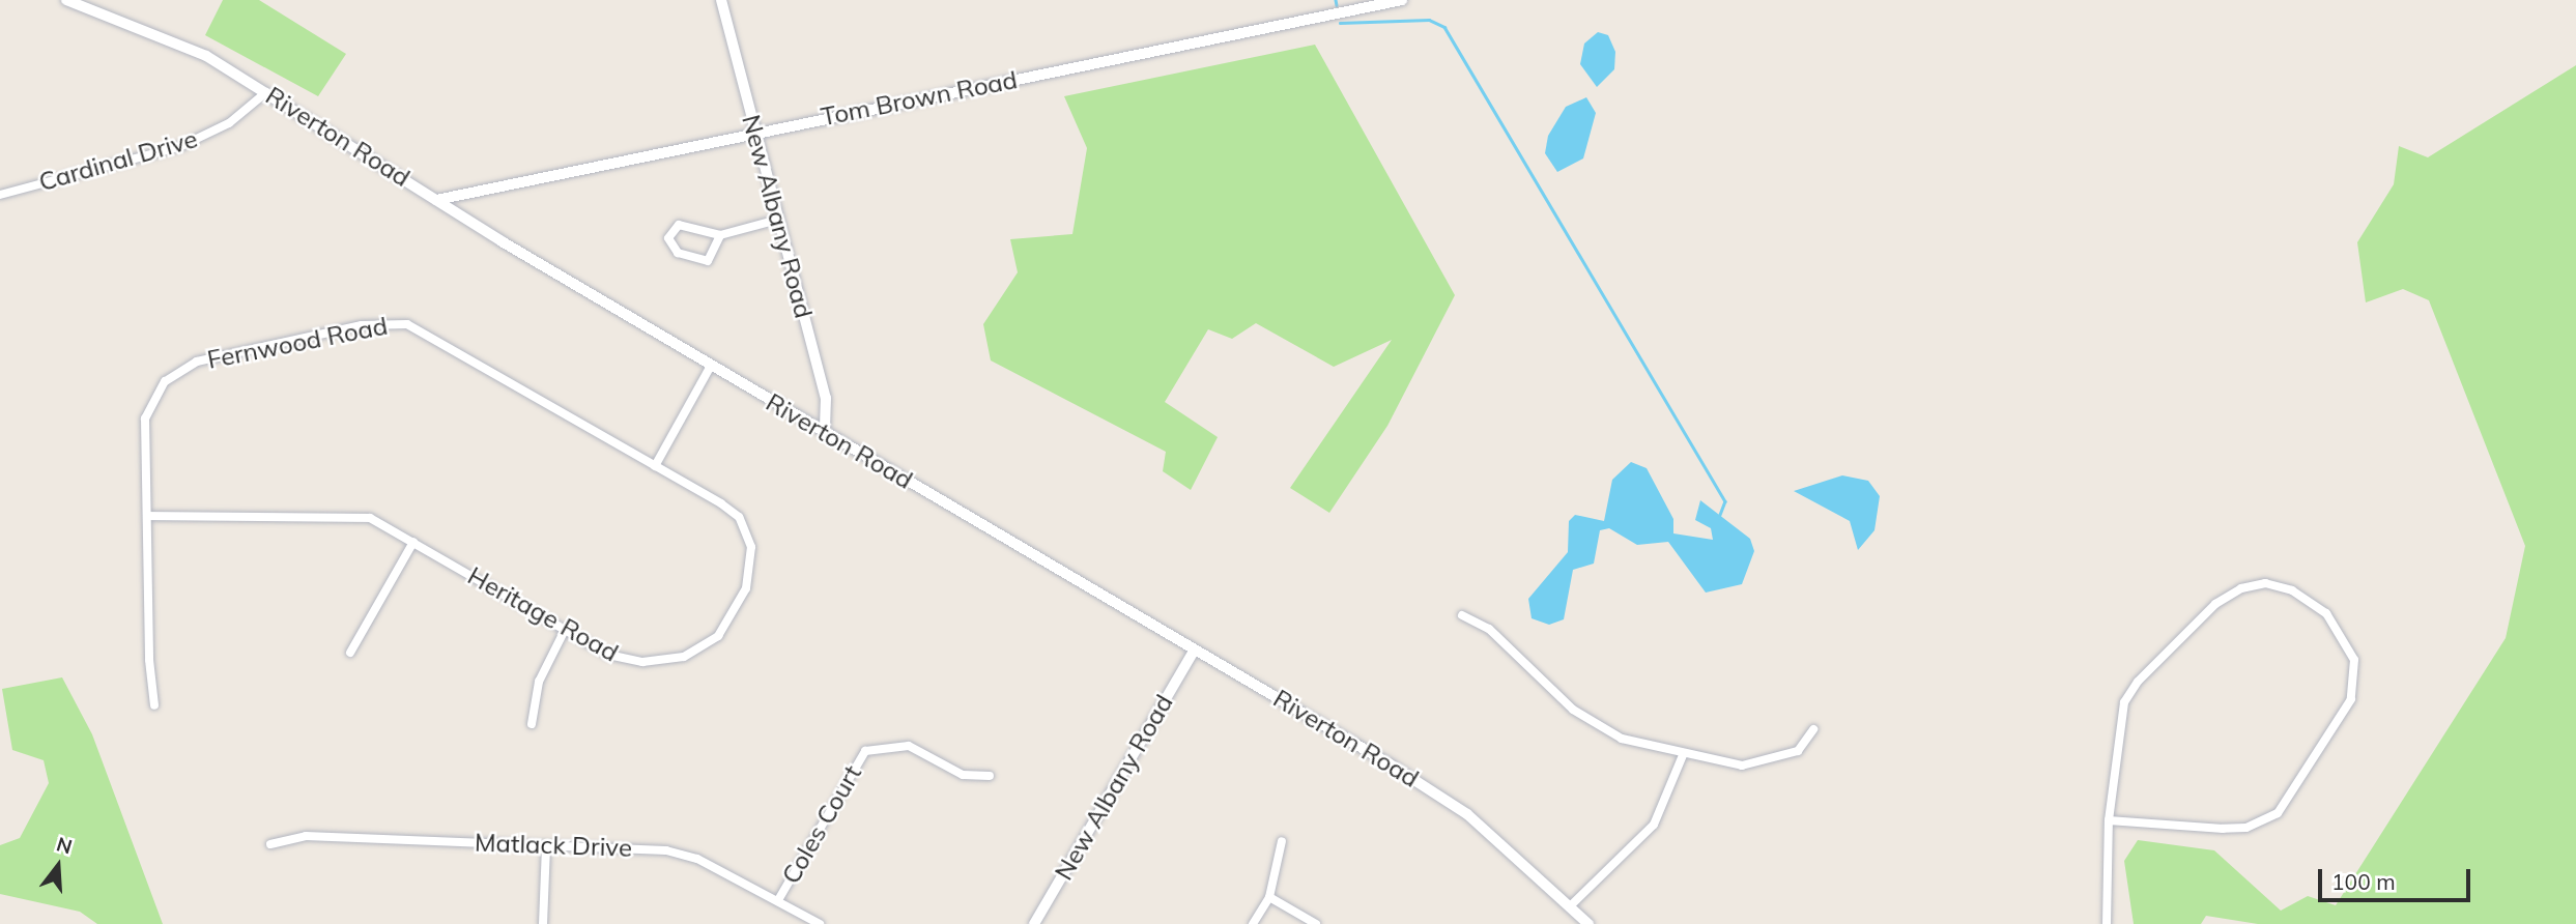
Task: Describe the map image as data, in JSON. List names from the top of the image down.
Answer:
{
  "streets": {
    "main road": ["Riverton Road", "New Albany Road"],
    "street": [
      "Tom Brown Road",
      "Cardinal Drive",
      "Fernwood Road",
      "Heritage Road",
      "Coles Court",
      "Matlack Drive"
    ]
  },
  "crossings": [
    ["Tom Brown Road", "Riverton Road"],
    ["Tom Brown Road", "New Albany Road"],
    ["Riverton Road", "Cardinal Drive"],
    ["Riverton Road", "New Albany Road"],
    ["Fernwood Road", "Heritage Road"],
    ["Coles Court", "Matlack Drive"]
  ],
  "scale_bar": "100 m",
  "north": "top"
}
